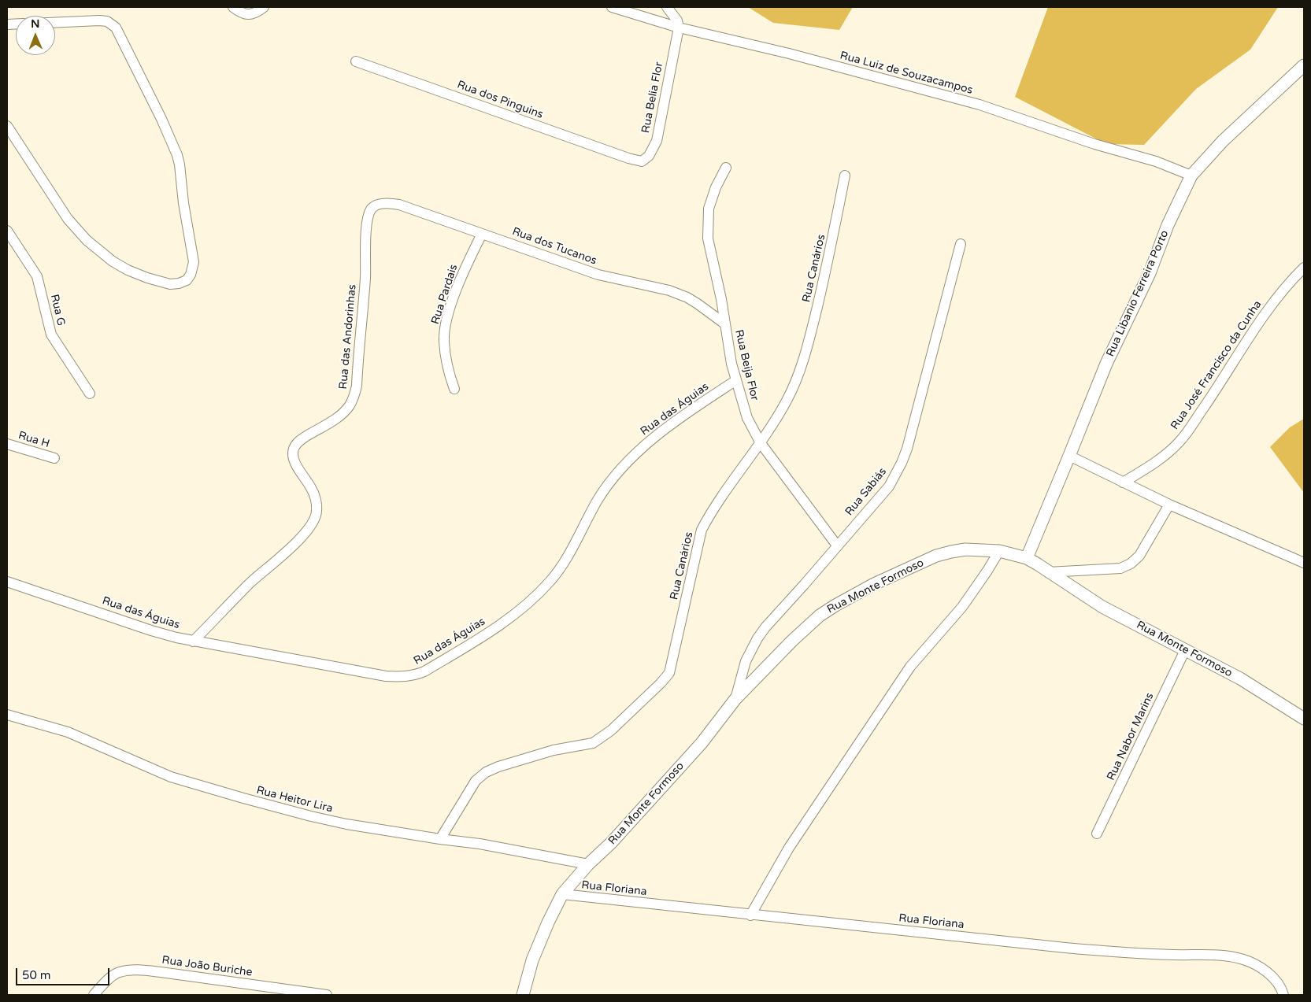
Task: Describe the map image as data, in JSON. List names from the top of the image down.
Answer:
{
  "streets": {
    "street": [
      "Rua Luiz de Souzacampos",
      "Rua Belia Flor",
      "Rua dos Pinguins",
      "Rua dos Tucanos",
      "Rua Canários",
      "Rua Libanio Ferreira Porto",
      "Rua Pardais",
      "Rua G",
      "Rua das Andorinhas",
      "Rua Beija Flor",
      "Rua José Francisco da Cunha",
      "Rua das Águias",
      "Rua H",
      "Rua Sabiás",
      "Rua Monte Formoso",
      "Rua Nabor Marins",
      "Rua Heitor Lira",
      "Rua Floriana",
      "Rua João Buriche"
    ]
  },
  "crossings": [
    ["Rua Luiz de Souzacampos", "Rua Belia Flor"],
    ["Rua Luiz de Souzacampos", "Rua Libanio Ferreira Porto"],
    ["Rua Belia Flor", "Rua dos Pinguins"],
    ["Rua dos Tucanos", "Rua Pardais"],
    ["Rua dos Tucanos", "Rua das Andorinhas"],
    ["Rua dos Tucanos", "Rua Beija Flor"],
    ["Rua Canários", "Rua Beija Flor"],
    ["Rua Canários", "Rua Heitor Lira"],
    ["Rua Libanio Ferreira Porto", "Rua Monte Formoso"],
    ["Rua das Andorinhas", "Rua das Águias"],
    ["Rua Beija Flor", "Rua das Águias"],
    ["Rua Beija Flor", "Rua Sabiás"],
    ["Rua Sabiás", "Rua Monte Formoso"],
    ["Rua Monte Formoso", "Rua Nabor Marins"],
    ["Rua Monte Formoso", "Rua Heitor Lira"],
    ["Rua Monte Formoso", "Rua Floriana"]
  ],
  "scale_bar": "50 m",
  "north": "top"
}
